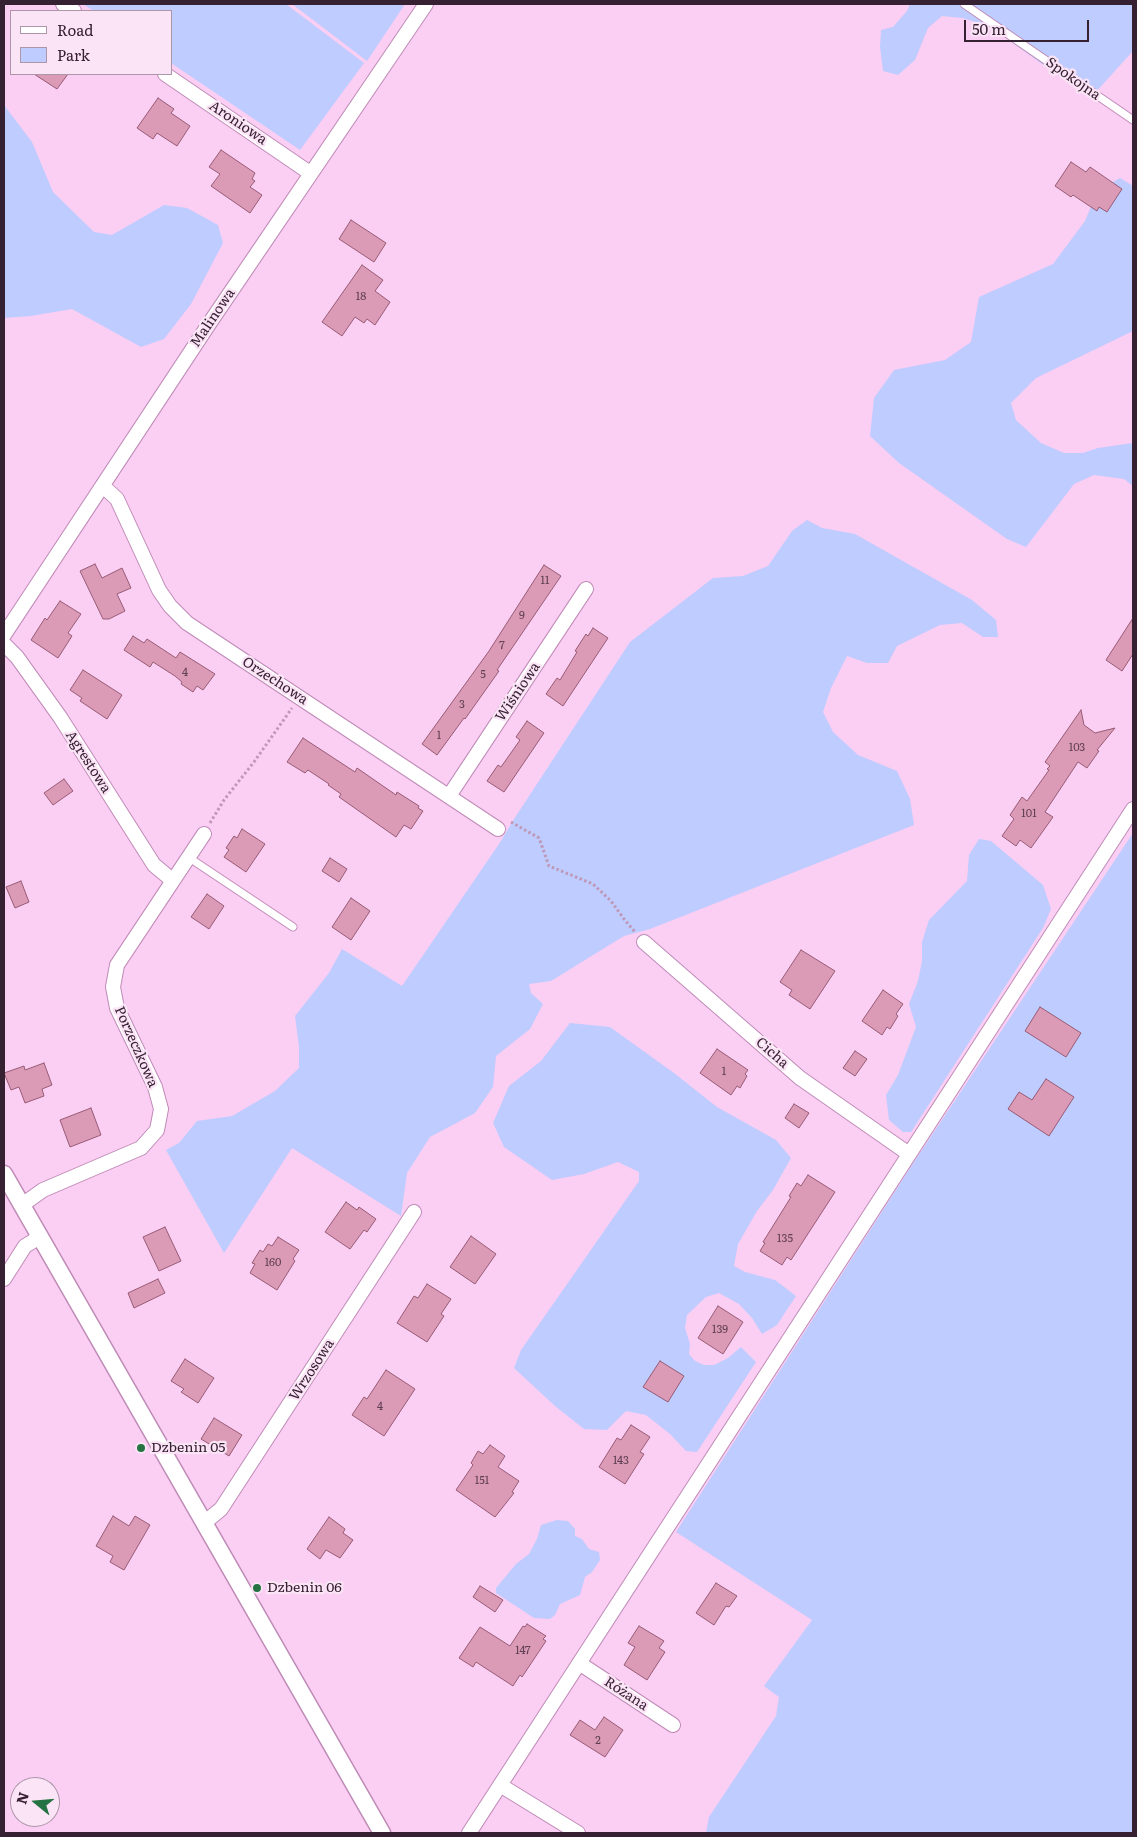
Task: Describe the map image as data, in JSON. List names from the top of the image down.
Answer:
{
  "streets": {
    "street": [
      "Aroniowa",
      "Malinowa",
      "Orzechowa",
      "Wiśniowa",
      "Agrestowa",
      "Porzeczkowa",
      "Cicha",
      "Wrzosowa",
      "Różana"
    ],
    "lane": ["Spokojna"]
  },
  "crossings": [
    ["Aroniowa", "Malinowa"],
    ["Malinowa", "Orzechowa"],
    ["Orzechowa", "Wiśniowa"],
    ["Agrestowa", "Porzeczkowa"]
  ],
  "places": ["Dzbenin 05", "Dzbenin 06"],
  "house_numbers": [
    "18",
    "11",
    "9",
    "7",
    "4",
    "5",
    "3",
    "1",
    "103",
    "101",
    "1",
    "135",
    "160",
    "139",
    "4",
    "143",
    "151",
    "147",
    "2"
  ],
  "legend": ["Road", "Park"],
  "scale_bar": "50 m",
  "north": "left"
}
